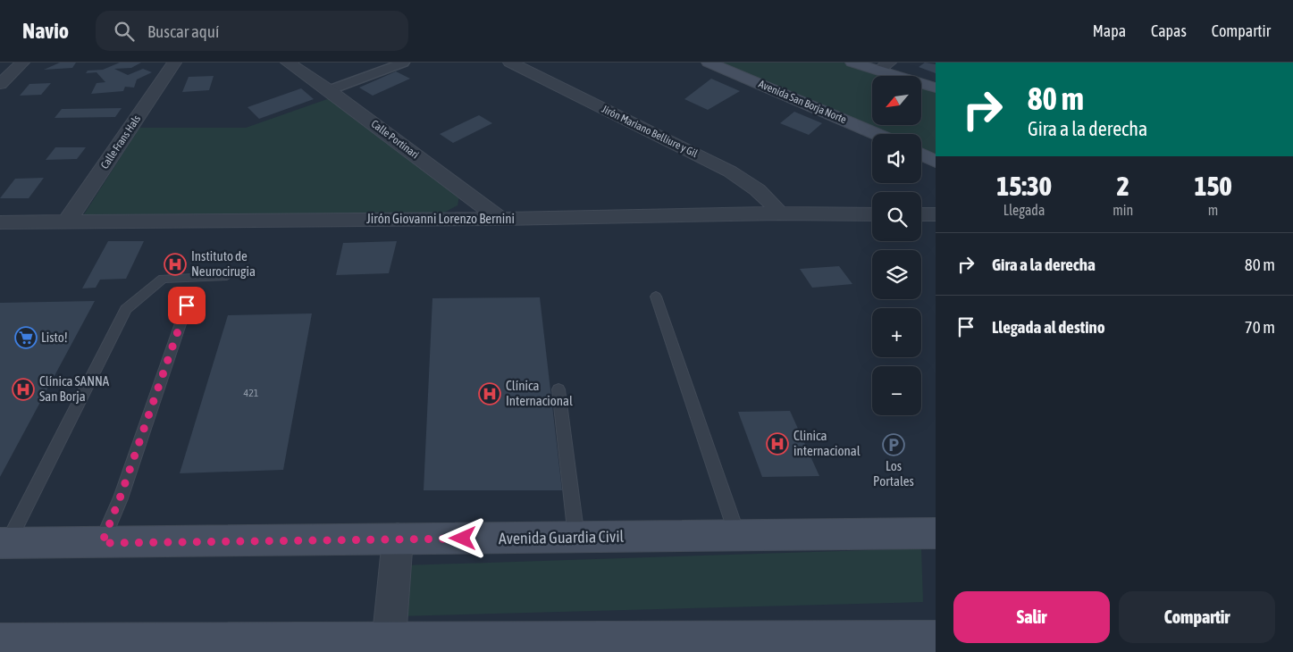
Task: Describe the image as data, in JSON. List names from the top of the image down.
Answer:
{
  "streets": {
    "main road": ["Avenida San Borja Norte", "Avenida Guardia Civil"],
    "street": [
      "Jirón Mariano Belliure y Gil",
      "Calle Portinari",
      "Calle Frans Hals",
      "Jirón Giovanni Lorenzo Bernini"
    ]
  },
  "crossings": [
    ["Jirón Mariano Belliure y Gil", "Jirón Giovanni Lorenzo Bernini"],
    ["Calle Portinari", "Jirón Giovanni Lorenzo Bernini"],
    ["Calle Frans Hals", "Jirón Giovanni Lorenzo Bernini"]
  ],
  "places": {
    "hospital": [
      "Instituto de Neurocirugia",
      "Clínica SANNA San Borja",
      "Clínica Internacional",
      "Clinica internacional"
    ],
    "supermarket": ["Listo!"],
    "parking": ["Los Portales"]
  },
  "house_numbers": ["421"],
  "north": "bottom left",
  "page": {
    "header": "Navio",
    "search": "Buscar aquí",
    "nav": ["Mapa", "Capas", "Compartir"],
    "turn": ["80 m", "Gira a la derecha"],
    "map_buttons": ["+", "−"],
    "eta": [
      "15:30",
      "Llegada",
      "2",
      "min",
      "150",
      "m"
    ],
    "list": [
      {
        "name": "Gira a la derecha",
        "value": "80 m"
      },
      {
        "name": "Llegada al destino",
        "value": "70 m"
      }
    ],
    "buttons": ["Salir", "Compartir"]
  }
}
